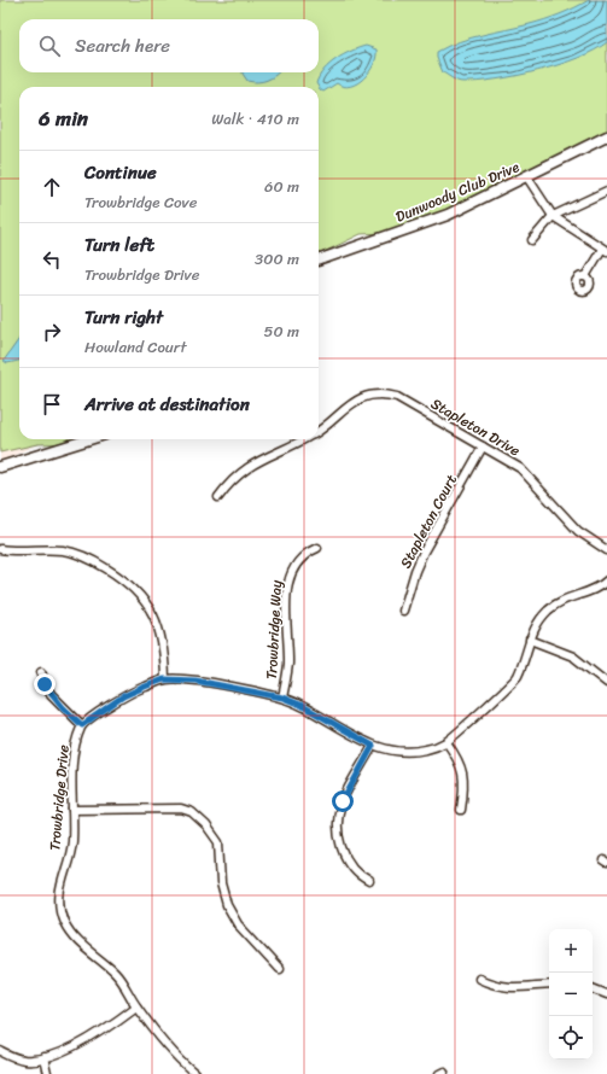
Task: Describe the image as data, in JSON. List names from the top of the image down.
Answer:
{
  "streets": {
    "street": [
      "Dunwoody Club Drive",
      "Stapleton Drive",
      "Stapleton Court",
      "Trowbridge Way",
      "Trowbridge Drive"
    ]
  },
  "crossings": [
    ["Stapleton Drive", "Stapleton Court"]
  ],
  "page": {
    "search": "Search here",
    "heading": ["6 min", "Walk · 410 m"],
    "list": [
      ["Continue", "Trowbridge Cove", "60 m"],
      ["Turn left", "Trowbridge Drive", "300 m"],
      ["Turn right", "Howland Court", "50 m"],
      "Arrive at destination"
    ],
    "map_buttons": ["+", "−"]
  }
}
